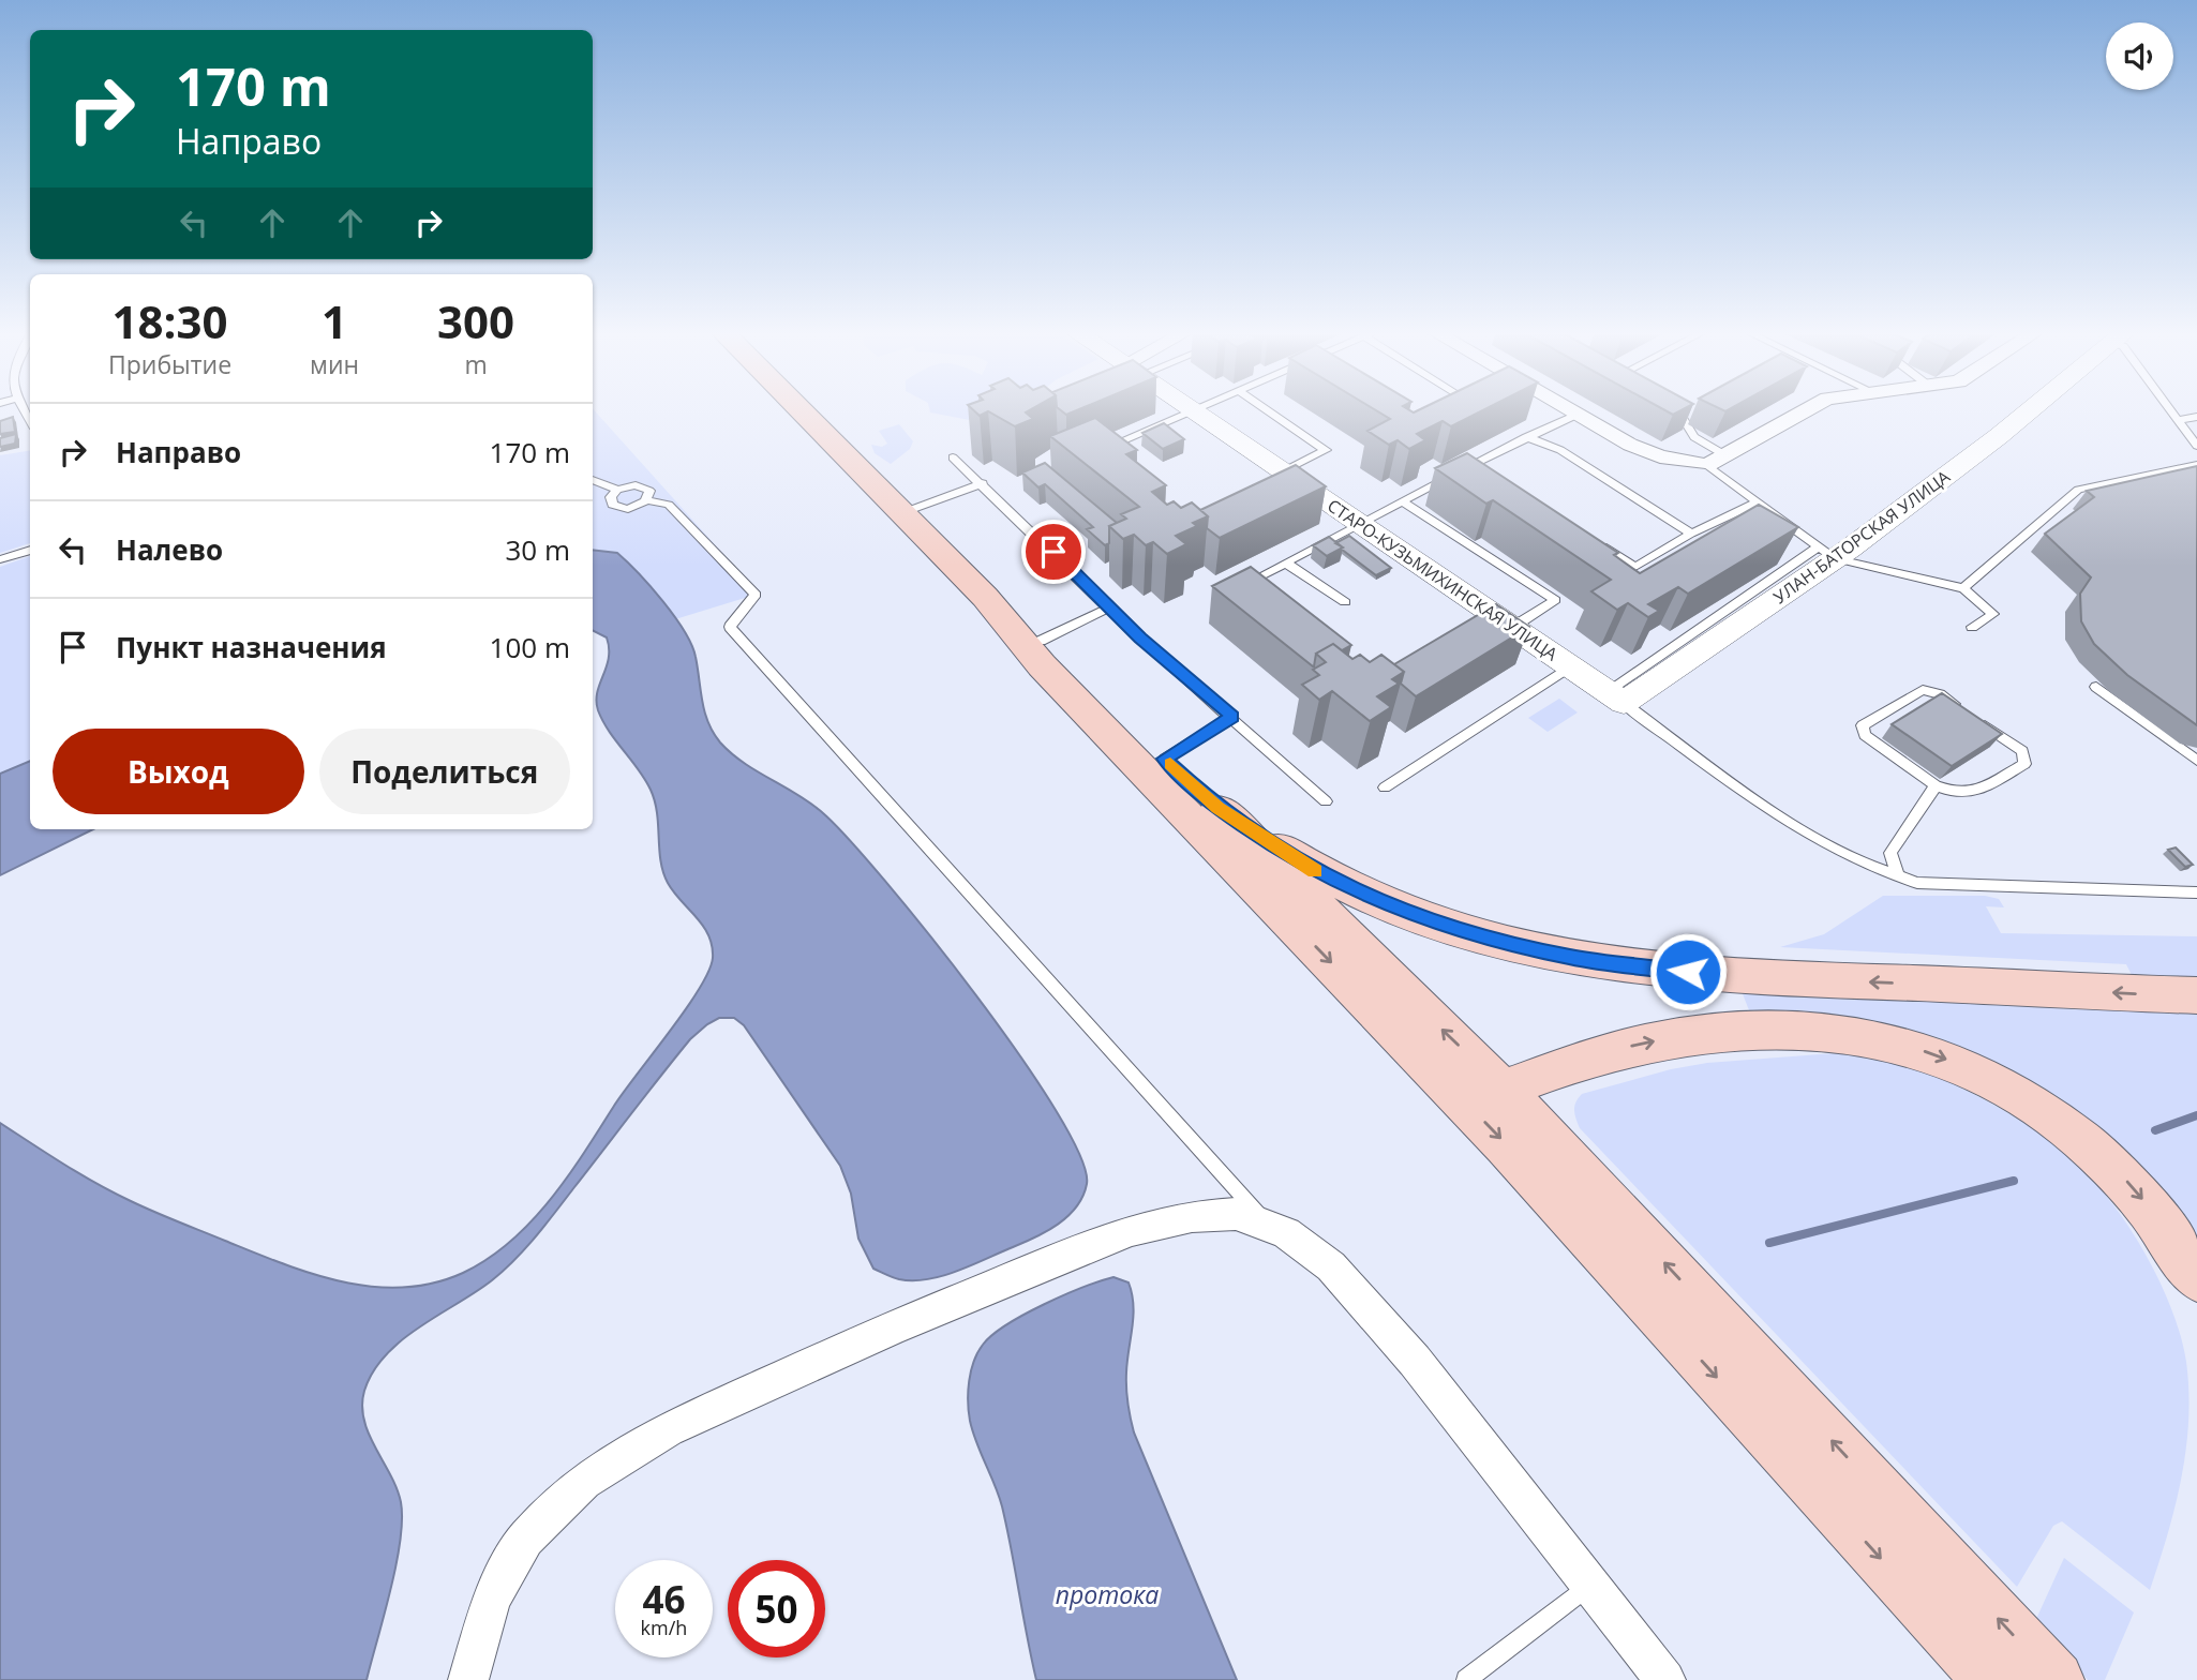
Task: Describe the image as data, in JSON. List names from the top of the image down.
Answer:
{
  "streets": {
    "street": ["УЛАН-БАТОРСКАЯ УЛИЦА", "СТАРО-КУЗЬМИХИНСКАЯ УЛИЦА"]
  },
  "crossings": [
    ["УЛАН-БАТОРСКАЯ УЛИЦА", "СТАРО-КУЗЬМИХИНСКАЯ УЛИЦА"]
  ],
  "water": ["протока"],
  "page": {
    "turn": ["170 m", "Направо"],
    "eta": [
      "18:30",
      "Прибытие",
      "1",
      "мин",
      "300",
      "m"
    ],
    "list": [
      {
        "name": "Направо",
        "value": "170 m"
      },
      {
        "name": "Налево",
        "value": "30 m"
      },
      {
        "name": "Пункт назначения",
        "value": "100 m"
      }
    ],
    "buttons": ["Выход", "Поделиться"],
    "speed": "46 km/h",
    "limit": "50"
  }
}
